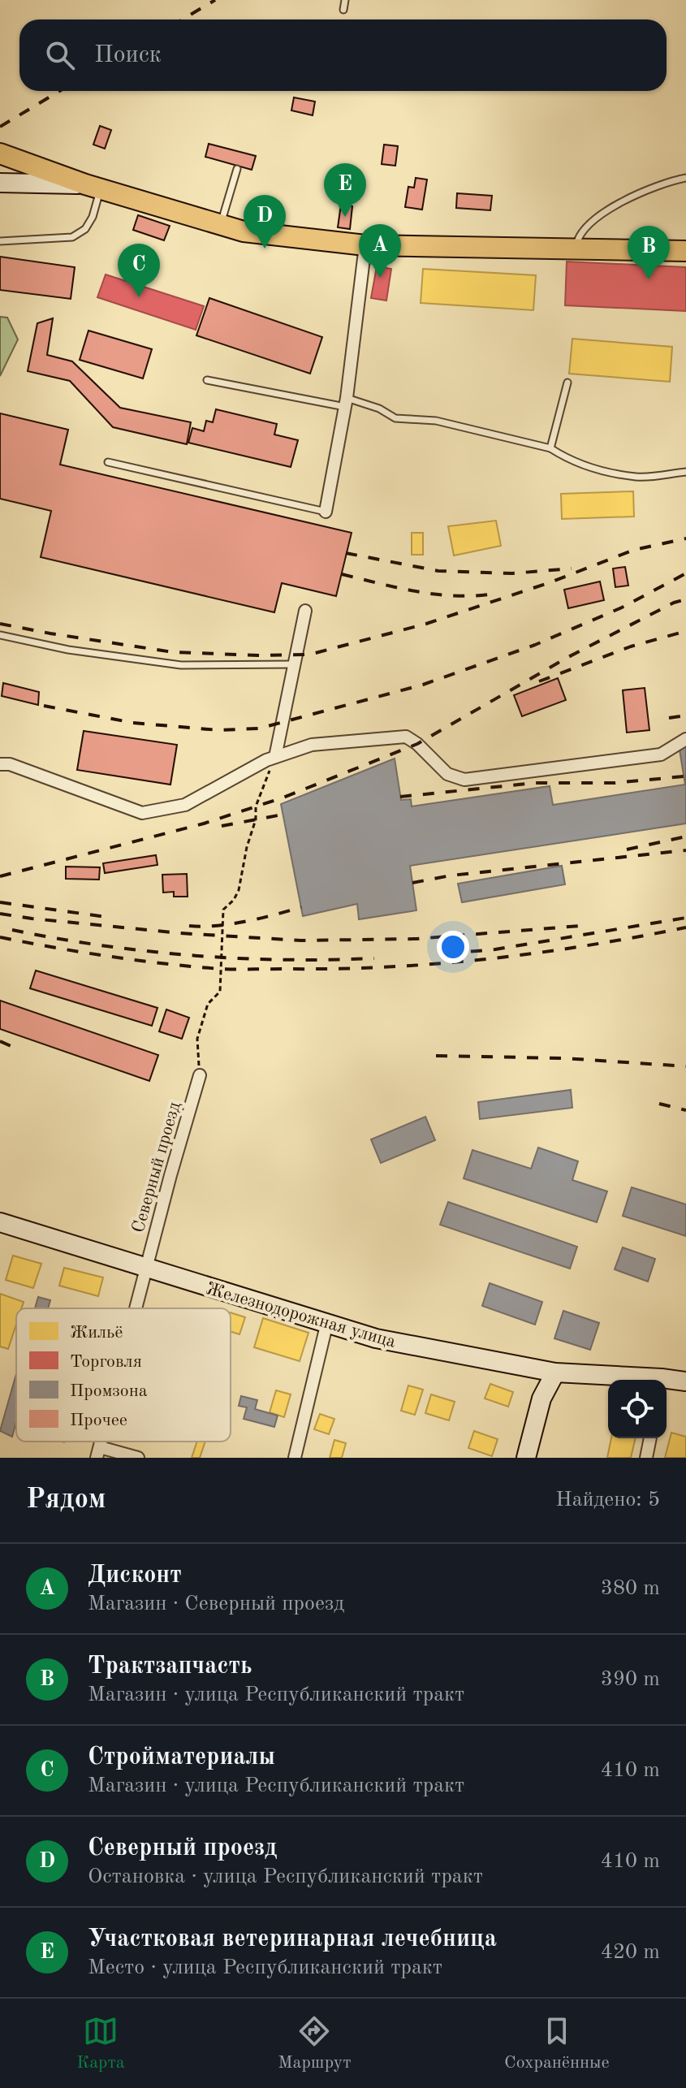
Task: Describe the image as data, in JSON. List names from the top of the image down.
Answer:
{
  "streets": {
    "street": ["Северный проезд", "Железнодорожная улица"]
  },
  "crossings": [
    ["Северный проезд", "Железнодорожная улица"]
  ],
  "legend": [
    "Жильё",
    "Торговля",
    "Промзона",
    "Прочее"
  ],
  "page": {
    "search": "Поиск",
    "pins": [
      "E",
      "D",
      "A",
      "B",
      "C"
    ],
    "heading": ["Рядом", "Найдено: 5"],
    "list": [
      {
        "mark": "A",
        "name": "Дисконт",
        "note": "Магазин · Северный проезд",
        "value": "380 m"
      },
      {
        "mark": "B",
        "name": "Трактзапчасть",
        "note": "Магазин · улица Республиканский тракт",
        "value": "390 m"
      },
      {
        "mark": "C",
        "name": "Стройматериалы",
        "note": "Магазин · улица Республиканский тракт",
        "value": "410 m"
      },
      {
        "mark": "D",
        "name": "Северный проезд",
        "note": "Остановка · улица Республиканский тракт",
        "value": "410 m"
      },
      {
        "mark": "E",
        "name": "Участковая ветеринарная лечебница",
        "note": "Место · улица Республиканский тракт",
        "value": "420 m"
      }
    ],
    "nav": ["Карта", "Маршрут", "Сохранённые"]
  }
}
